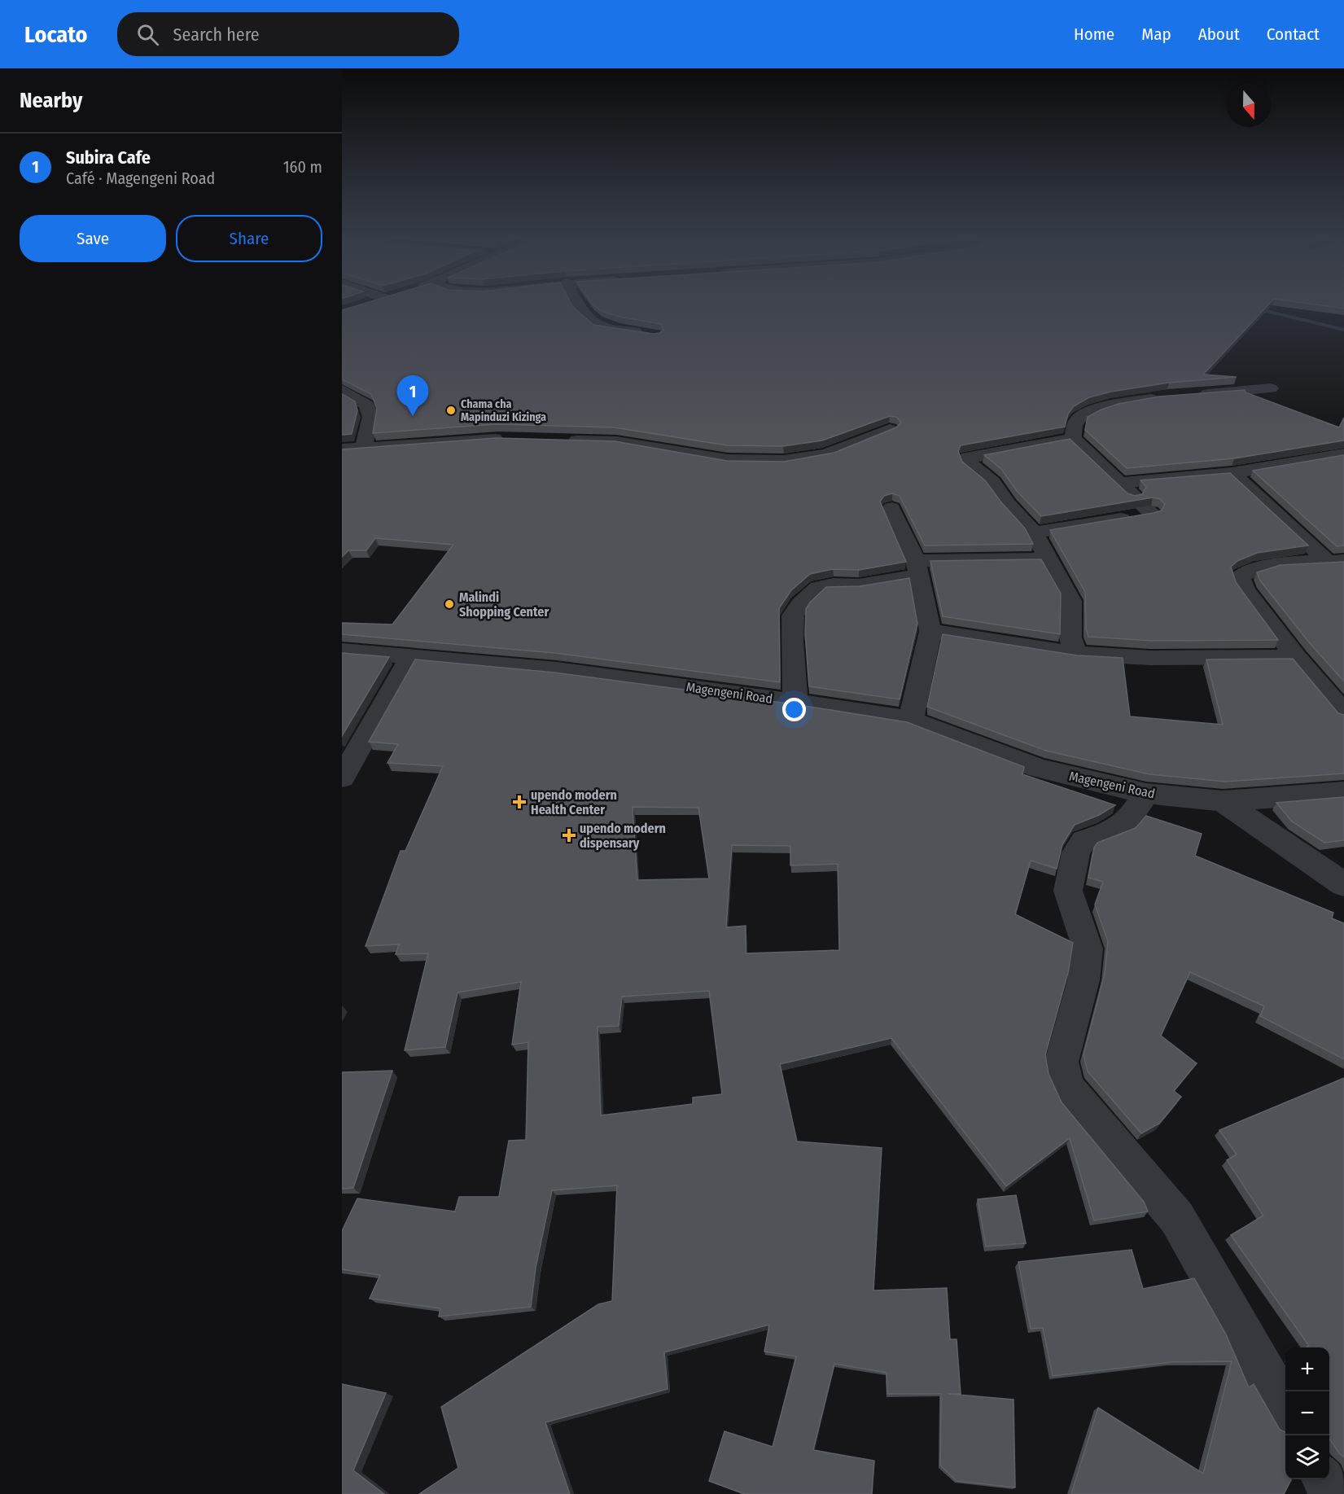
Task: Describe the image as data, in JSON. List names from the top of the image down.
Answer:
{
  "streets": {
    "street": ["Magengeni Road"]
  },
  "places": {
    "other": ["Chama cha Mapinduzi Kizinga", "Malindi Shopping Center"],
    "health": ["upendo modern Health Center", "upendo modern dispensary"]
  },
  "north": "bottom",
  "page": {
    "header": "Locato",
    "search": "Search here",
    "nav": [
      "Home",
      "Map",
      "About",
      "Contact"
    ],
    "heading": "Nearby",
    "list": [
      {
        "mark": "1",
        "name": "Subira Cafe",
        "note": "Café · Magengeni Road",
        "value": "160 m"
      }
    ],
    "buttons": ["Save", "Share"],
    "pins": "1",
    "map_buttons": ["+", "−"]
  }
}
